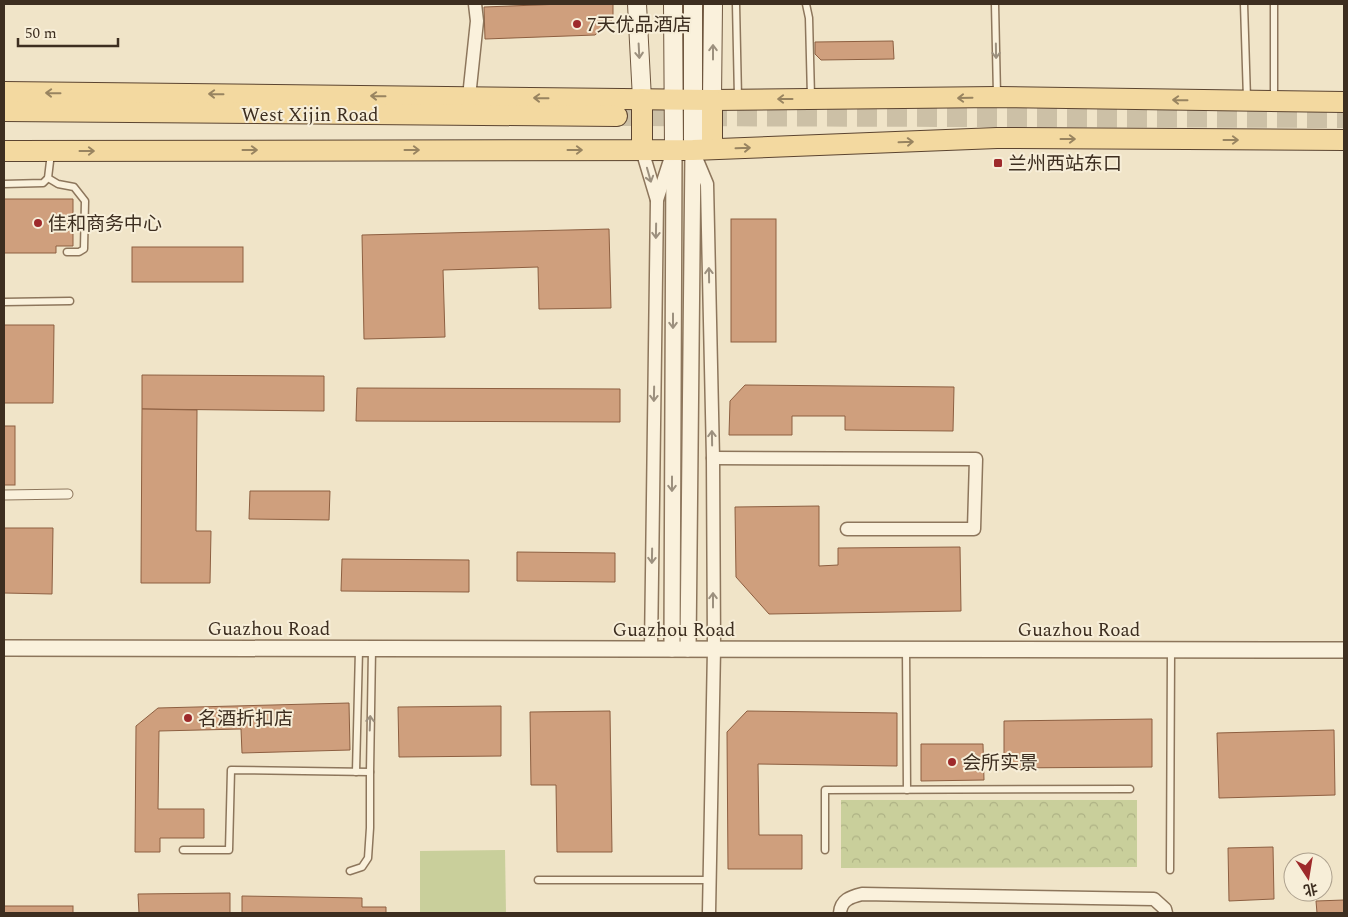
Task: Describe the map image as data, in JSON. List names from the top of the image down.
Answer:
{
  "streets": {
    "main road": ["West Xijin Road"],
    "street": ["Guazhou Road"]
  },
  "places": {
    "other": [
      "7天优品酒店",
      "佳和商务中心",
      "名酒折扣店",
      "会所实景"
    ],
    "transit": ["兰州西站东口"]
  },
  "scale_bar": "50 m",
  "north": "bottom"
}
